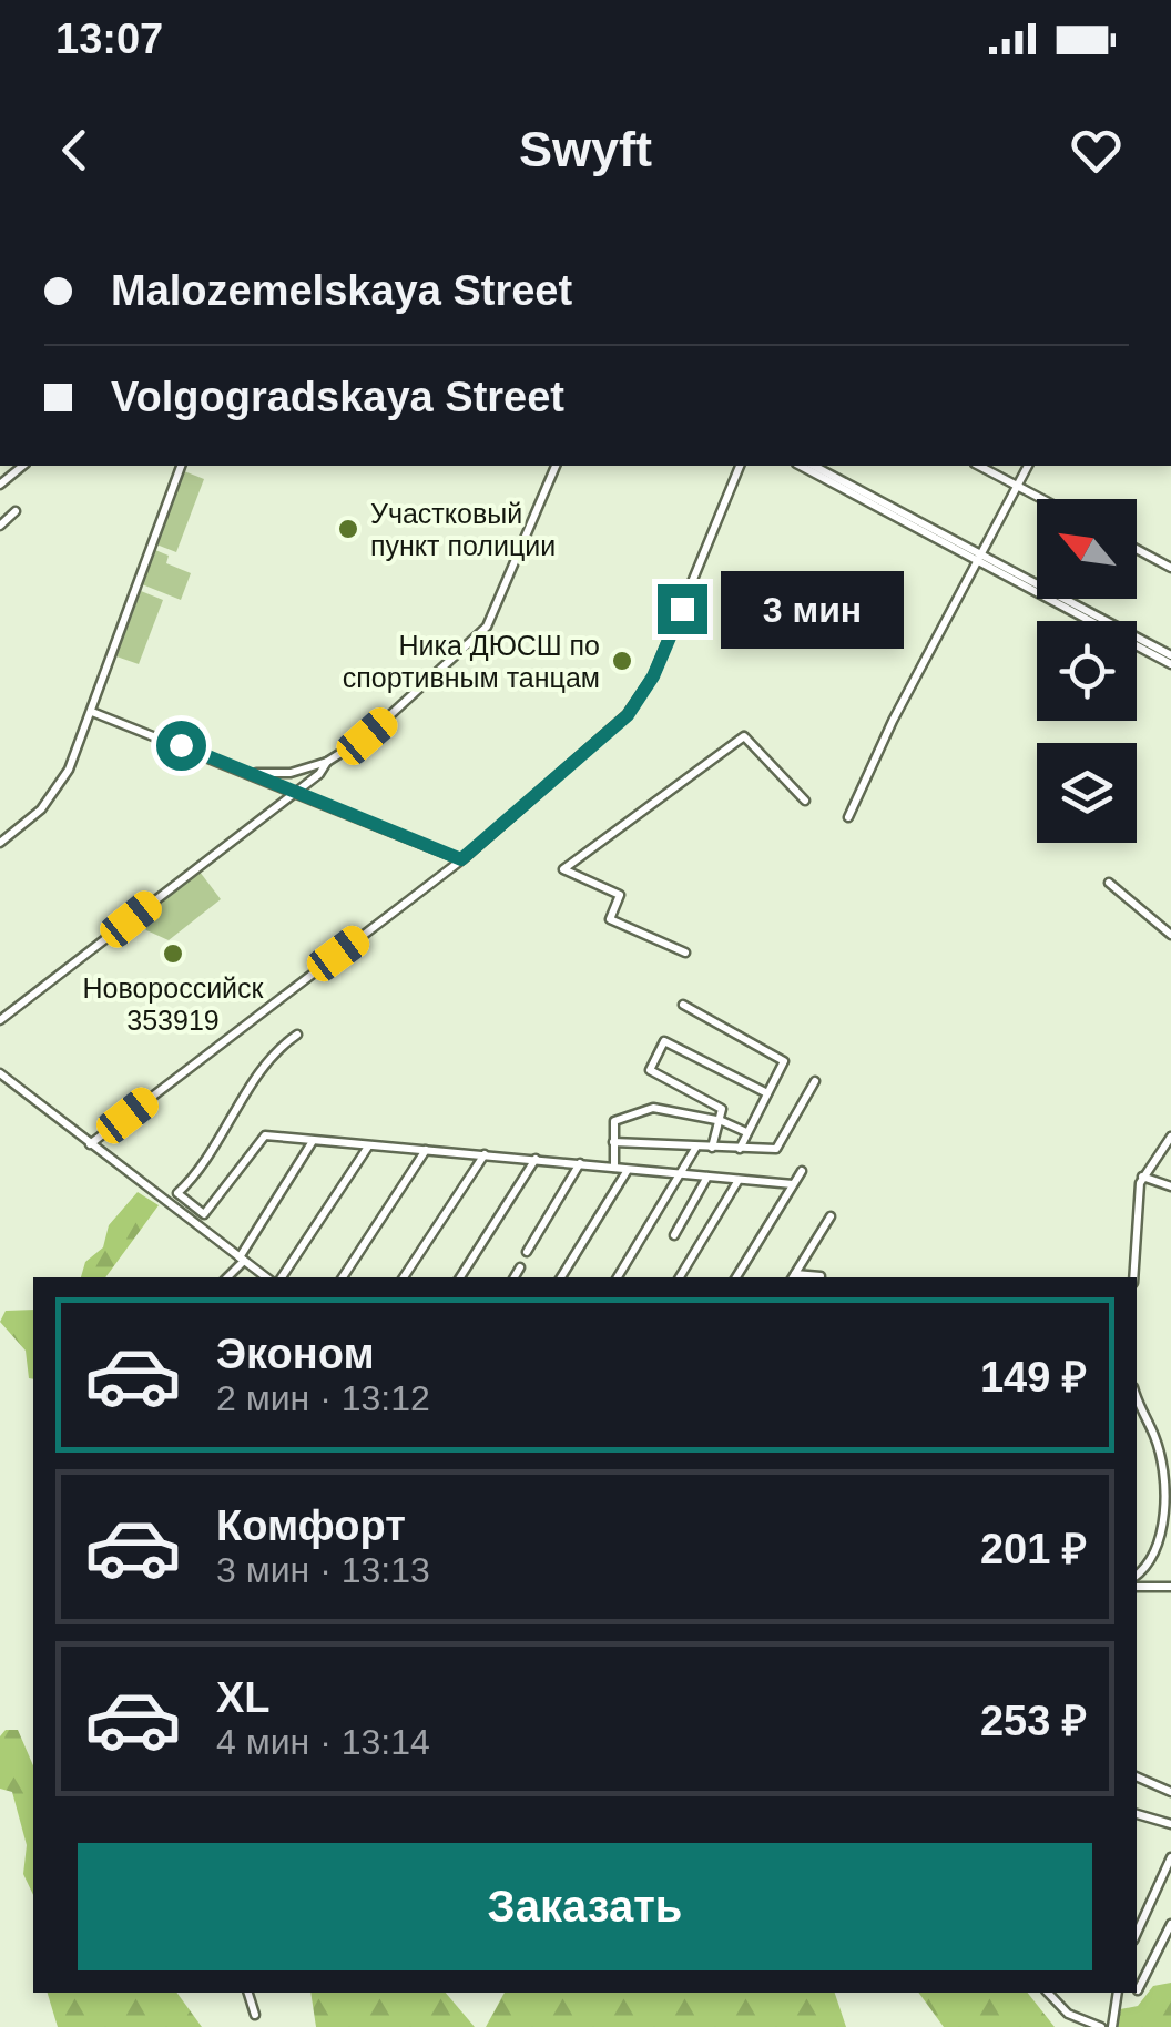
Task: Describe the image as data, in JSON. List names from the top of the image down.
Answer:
{
  "places": ["Участковый пункт полиции", "Ника ДЮСШ по спортивным танцам", "Новороссийск 353919"],
  "north": "top left",
  "page": {
    "status": "13:07",
    "header": "Swyft",
    "banner": ["Malozemelskaya Street", "Volgogradskaya Street"],
    "bubble": "3 мин",
    "list": [
      {
        "name": "Эконом",
        "note": "2 мин · 13:12",
        "value": "149 ₽"
      },
      {
        "name": "Комфорт",
        "note": "3 мин · 13:13",
        "value": "201 ₽"
      },
      {
        "name": "XL",
        "note": "4 мин · 13:14",
        "value": "253 ₽"
      }
    ],
    "buttons": "Заказать"
  }
}
